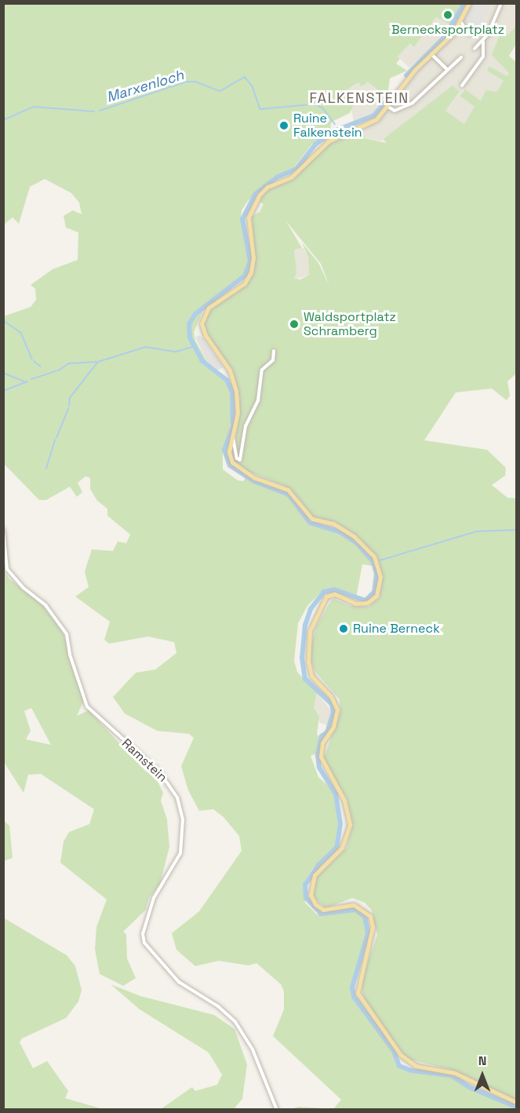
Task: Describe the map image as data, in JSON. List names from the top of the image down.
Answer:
{
  "streets": {
    "street": ["Ramstein"]
  },
  "districts": ["FALKENSTEIN"],
  "water": ["Marxenloch"],
  "places": [
    "Bernecksportplatz",
    "Ruine Falkenstein",
    "Waldsportplatz Schramberg",
    "Ruine Berneck"
  ],
  "north": "top"
}
